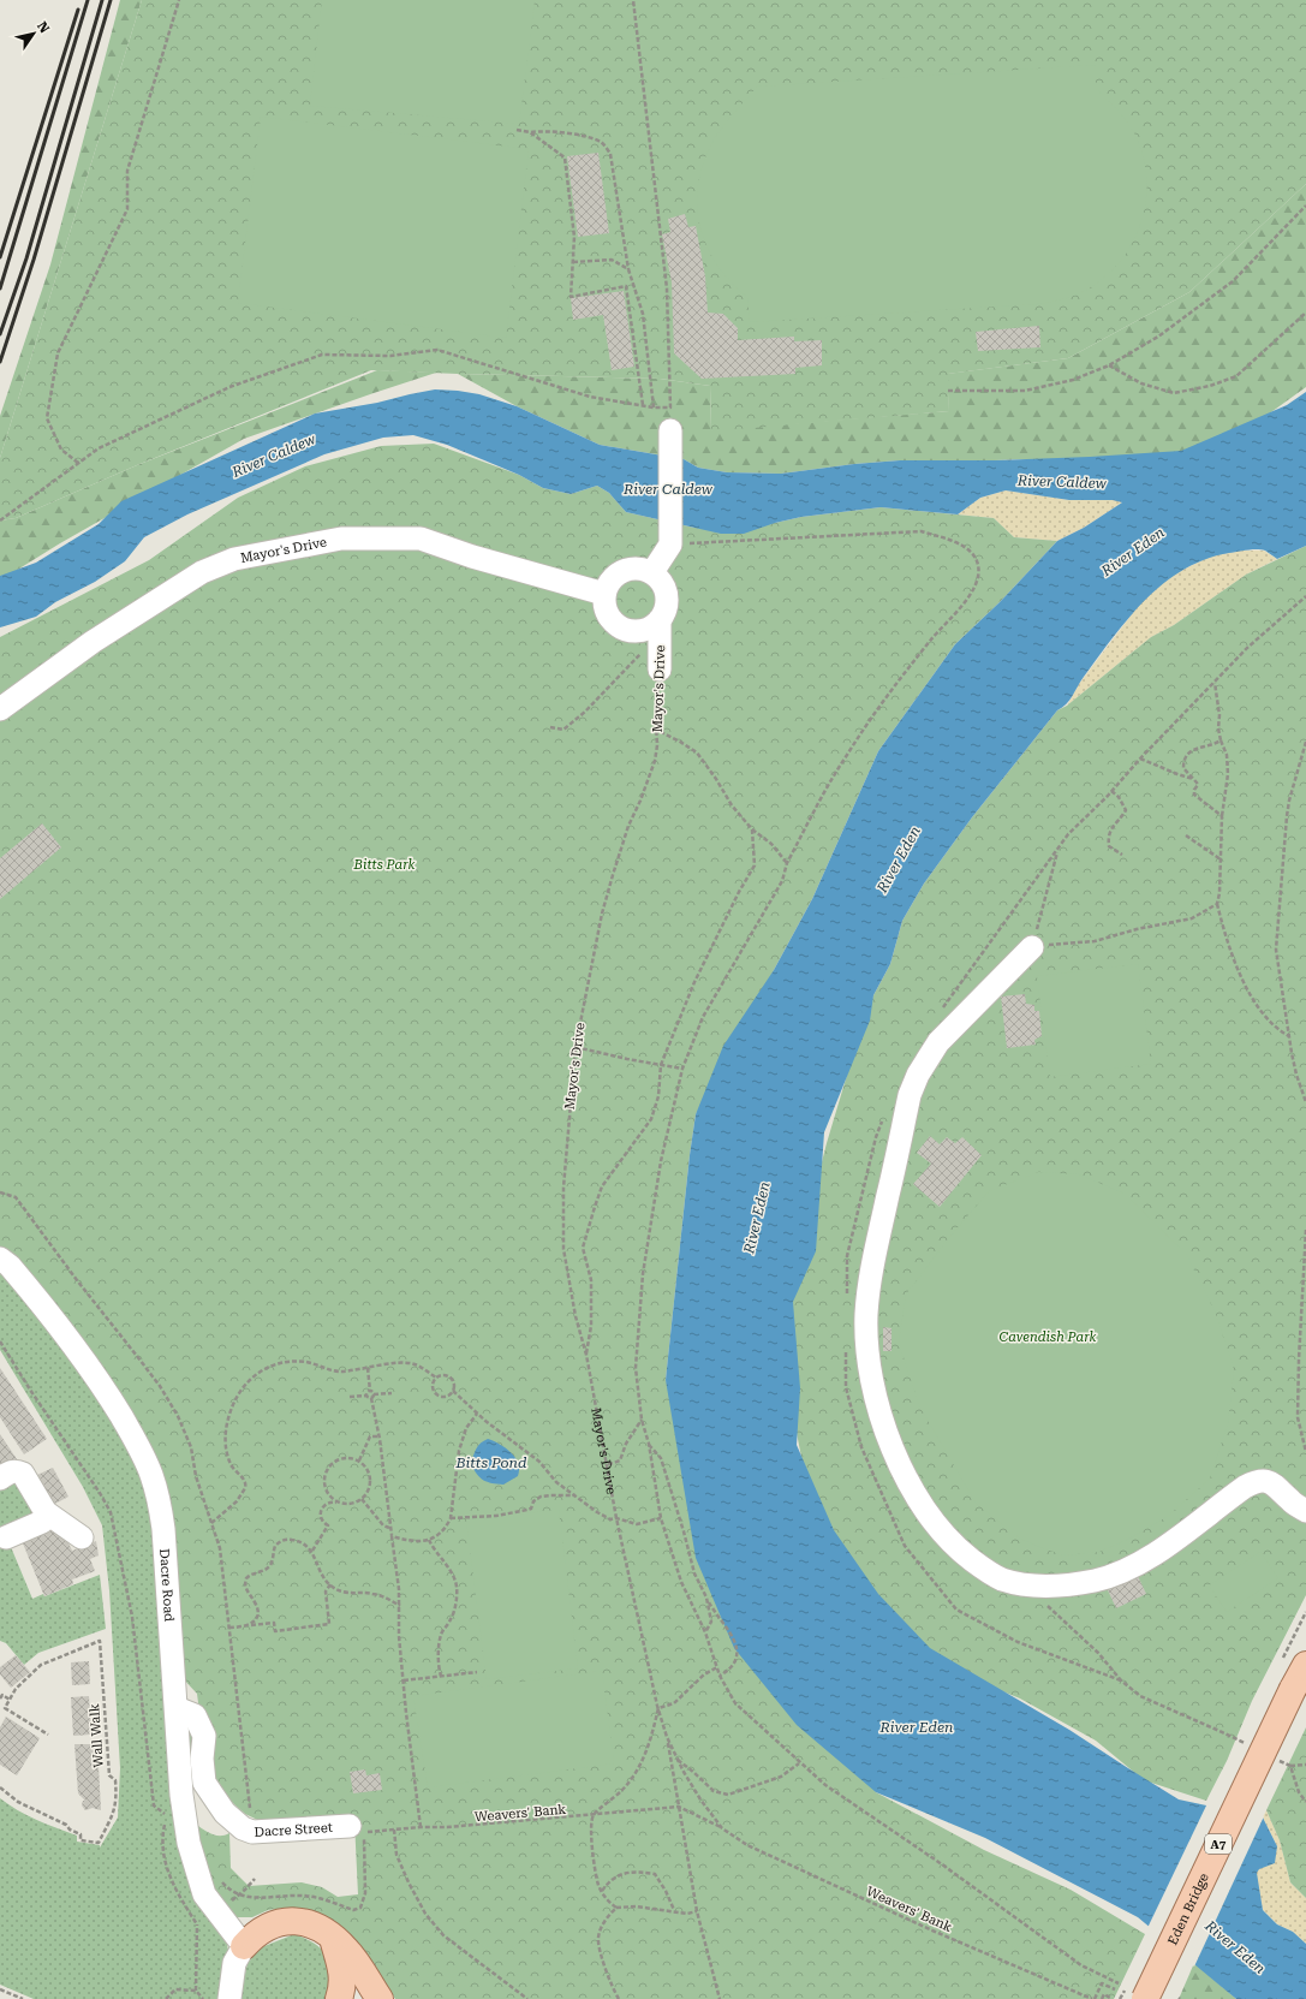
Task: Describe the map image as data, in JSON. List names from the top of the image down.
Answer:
{
  "streets": {
    "main road": ["A7", "Eden Bridge"],
    "street": ["Mayor's Drive", "Dacre Road", "Dacre Street"],
    "path": ["Wall Walk", "Weavers' Bank"]
  },
  "crossings": [
    ["Mayor's Drive", "Weavers' Bank"],
    ["Dacre Road", "Dacre Street"],
    ["Weavers' Bank", "Dacre Street"]
  ],
  "water": ["River Caldew", "River Eden", "Bitts Pond"],
  "parks": ["Bitts Park", "Cavendish Park"],
  "north": "top right"
}
